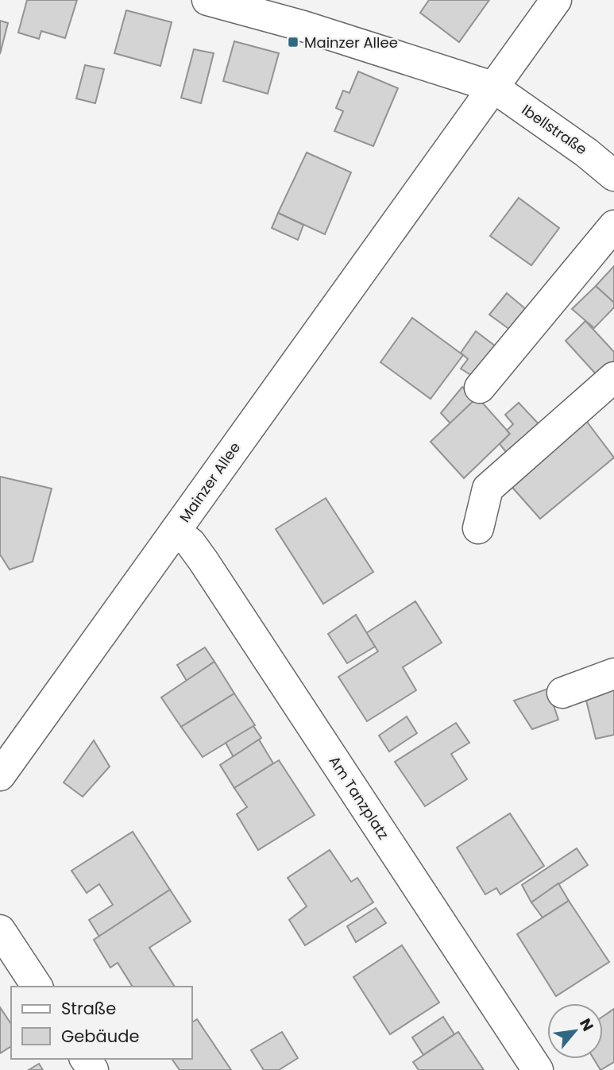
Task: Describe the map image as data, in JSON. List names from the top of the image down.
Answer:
{
  "streets": {
    "street": ["Ibellstraße", "Mainzer Allee", "Am Tanzplatz"]
  },
  "crossings": [
    ["Ibellstraße", "Mainzer Allee"],
    ["Mainzer Allee", "Am Tanzplatz"]
  ],
  "places": {
    "transit": ["Mainzer Allee"]
  },
  "legend": ["Straße", "Gebäude"],
  "north": "top right"
}
